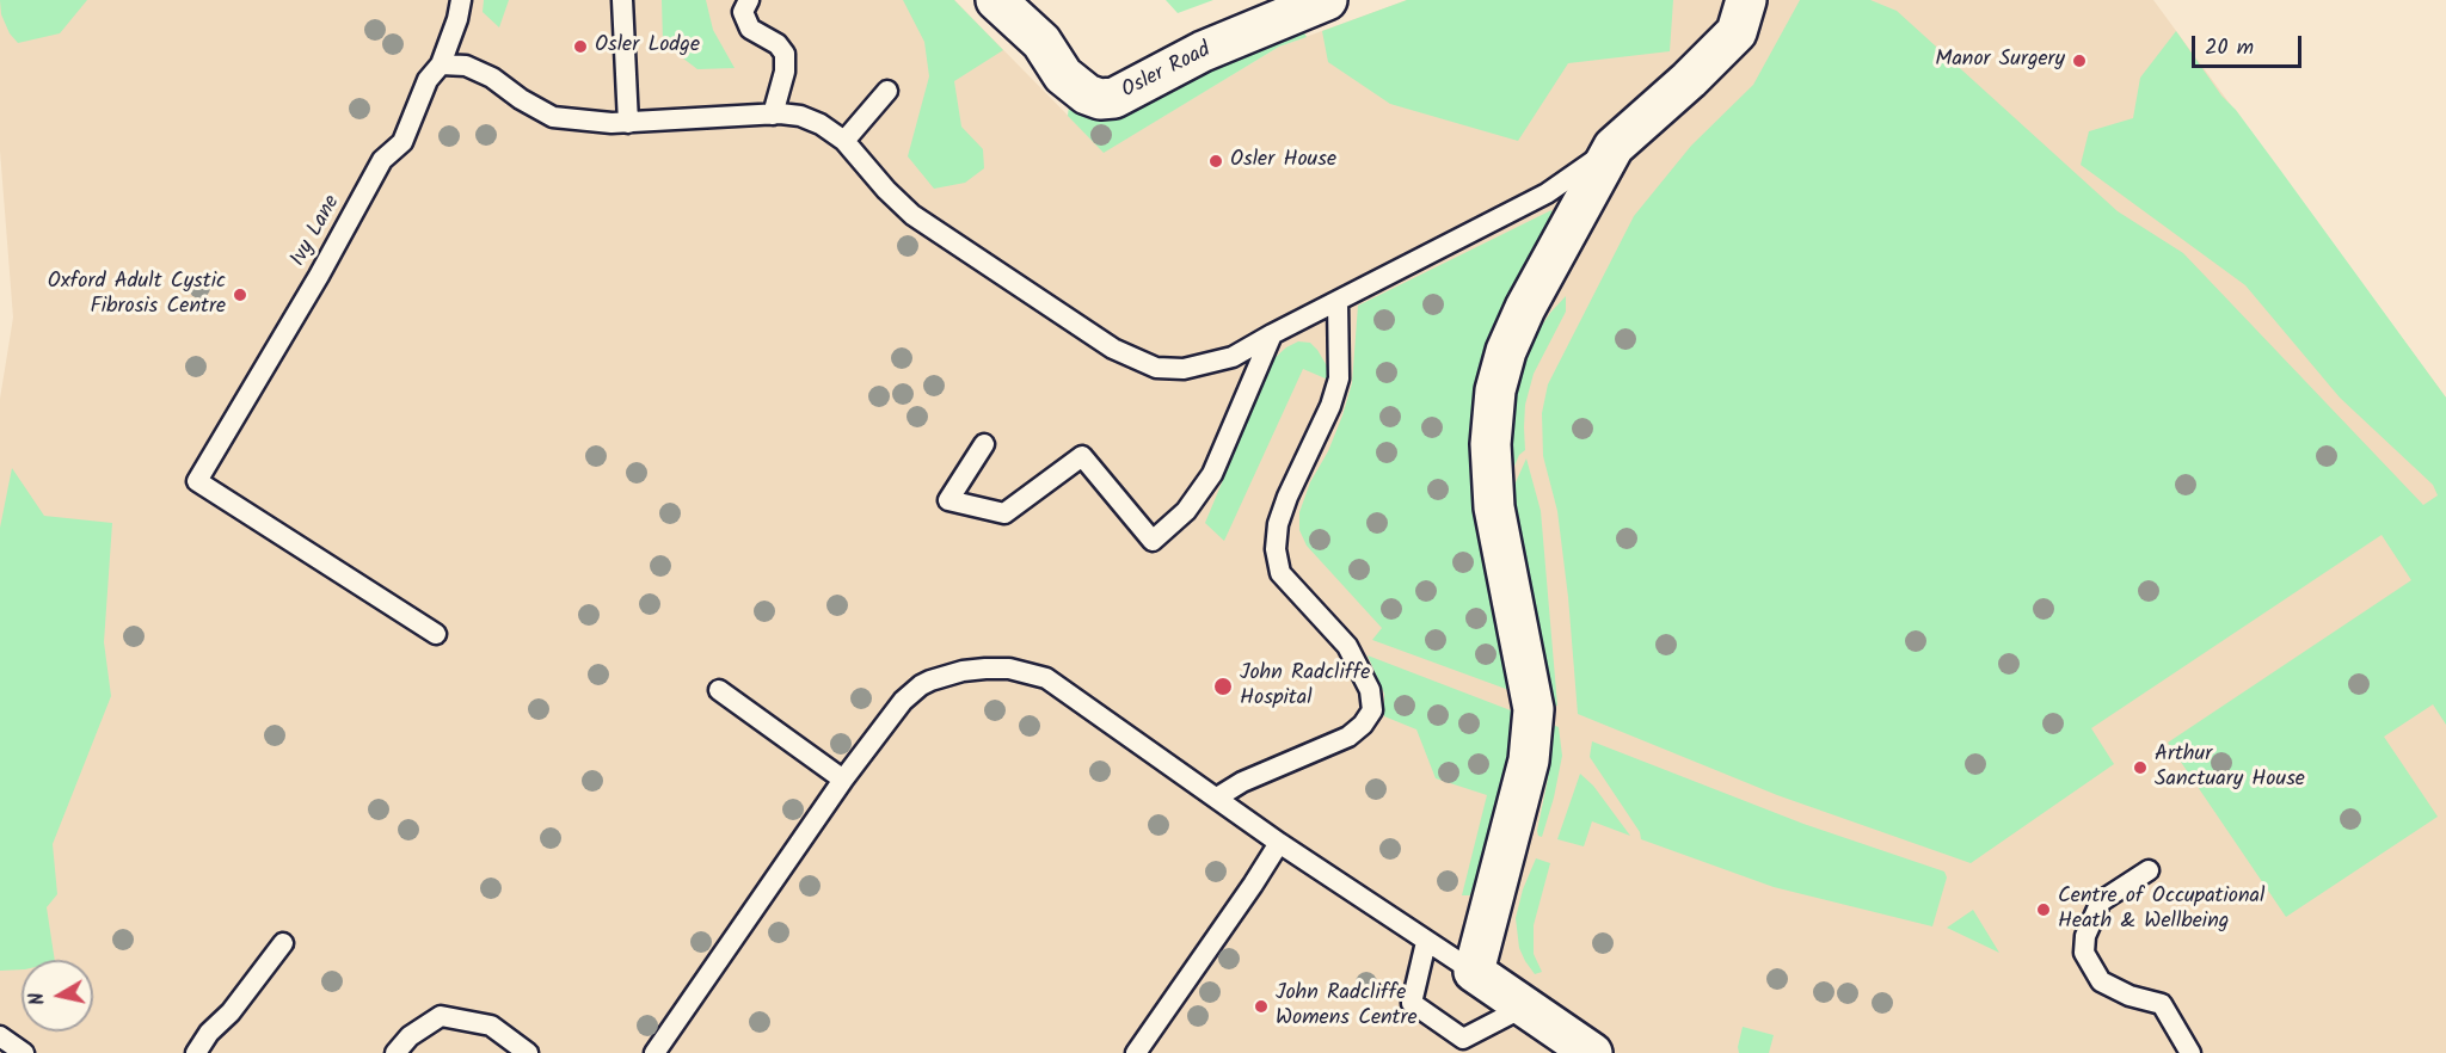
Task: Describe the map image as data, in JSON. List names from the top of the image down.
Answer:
{
  "streets": {
    "street": ["Osler Road"],
    "lane": ["Ivy Lane"]
  },
  "places": [
    "Osler Lodge",
    "Manor Surgery",
    "Osler House",
    "Oxford Adult Cystic Fibrosis Centre",
    "John Radcliffe Hospital",
    "Arthur Sanctuary House",
    "Centre of Occupational Heath & Wellbeing",
    "John Radcliffe Womens Centre"
  ],
  "scale_bar": "20 m",
  "north": "left"
}
